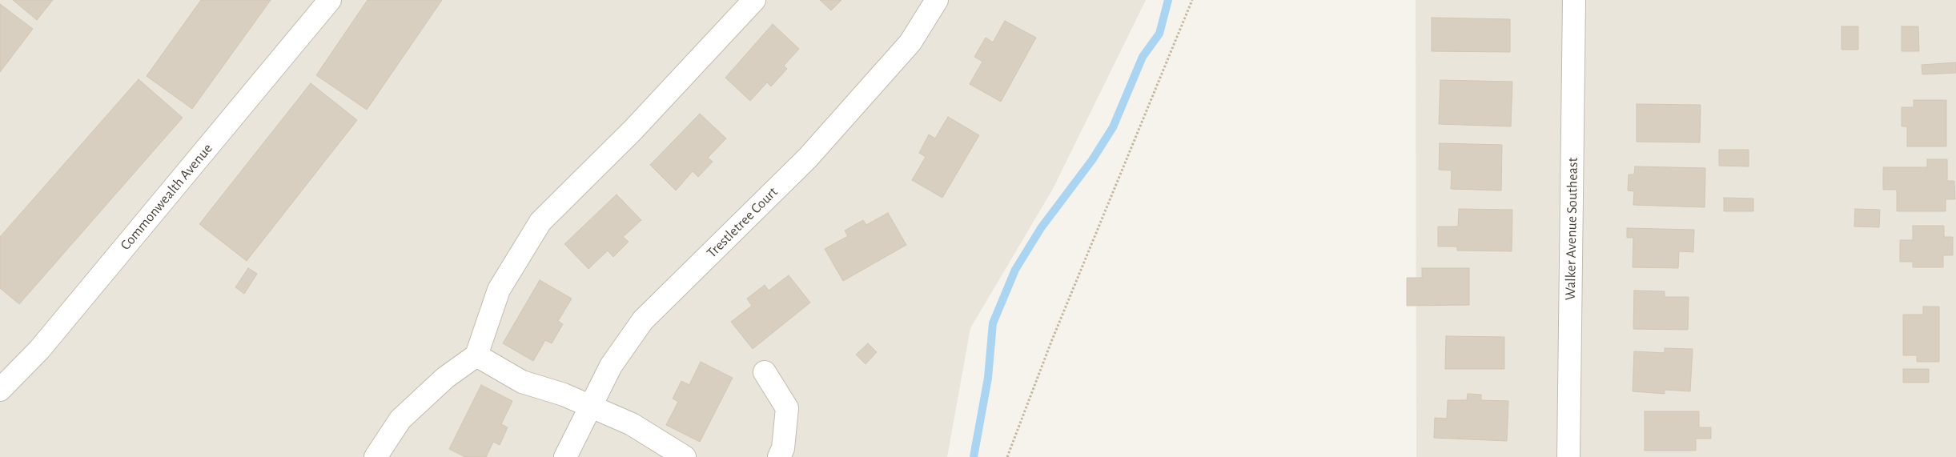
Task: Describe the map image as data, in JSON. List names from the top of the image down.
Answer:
{
  "streets": {
    "street": ["Commonwealth Avenue", "Trestletree Court", "Walker Avenue Southeast"]
  }
}
